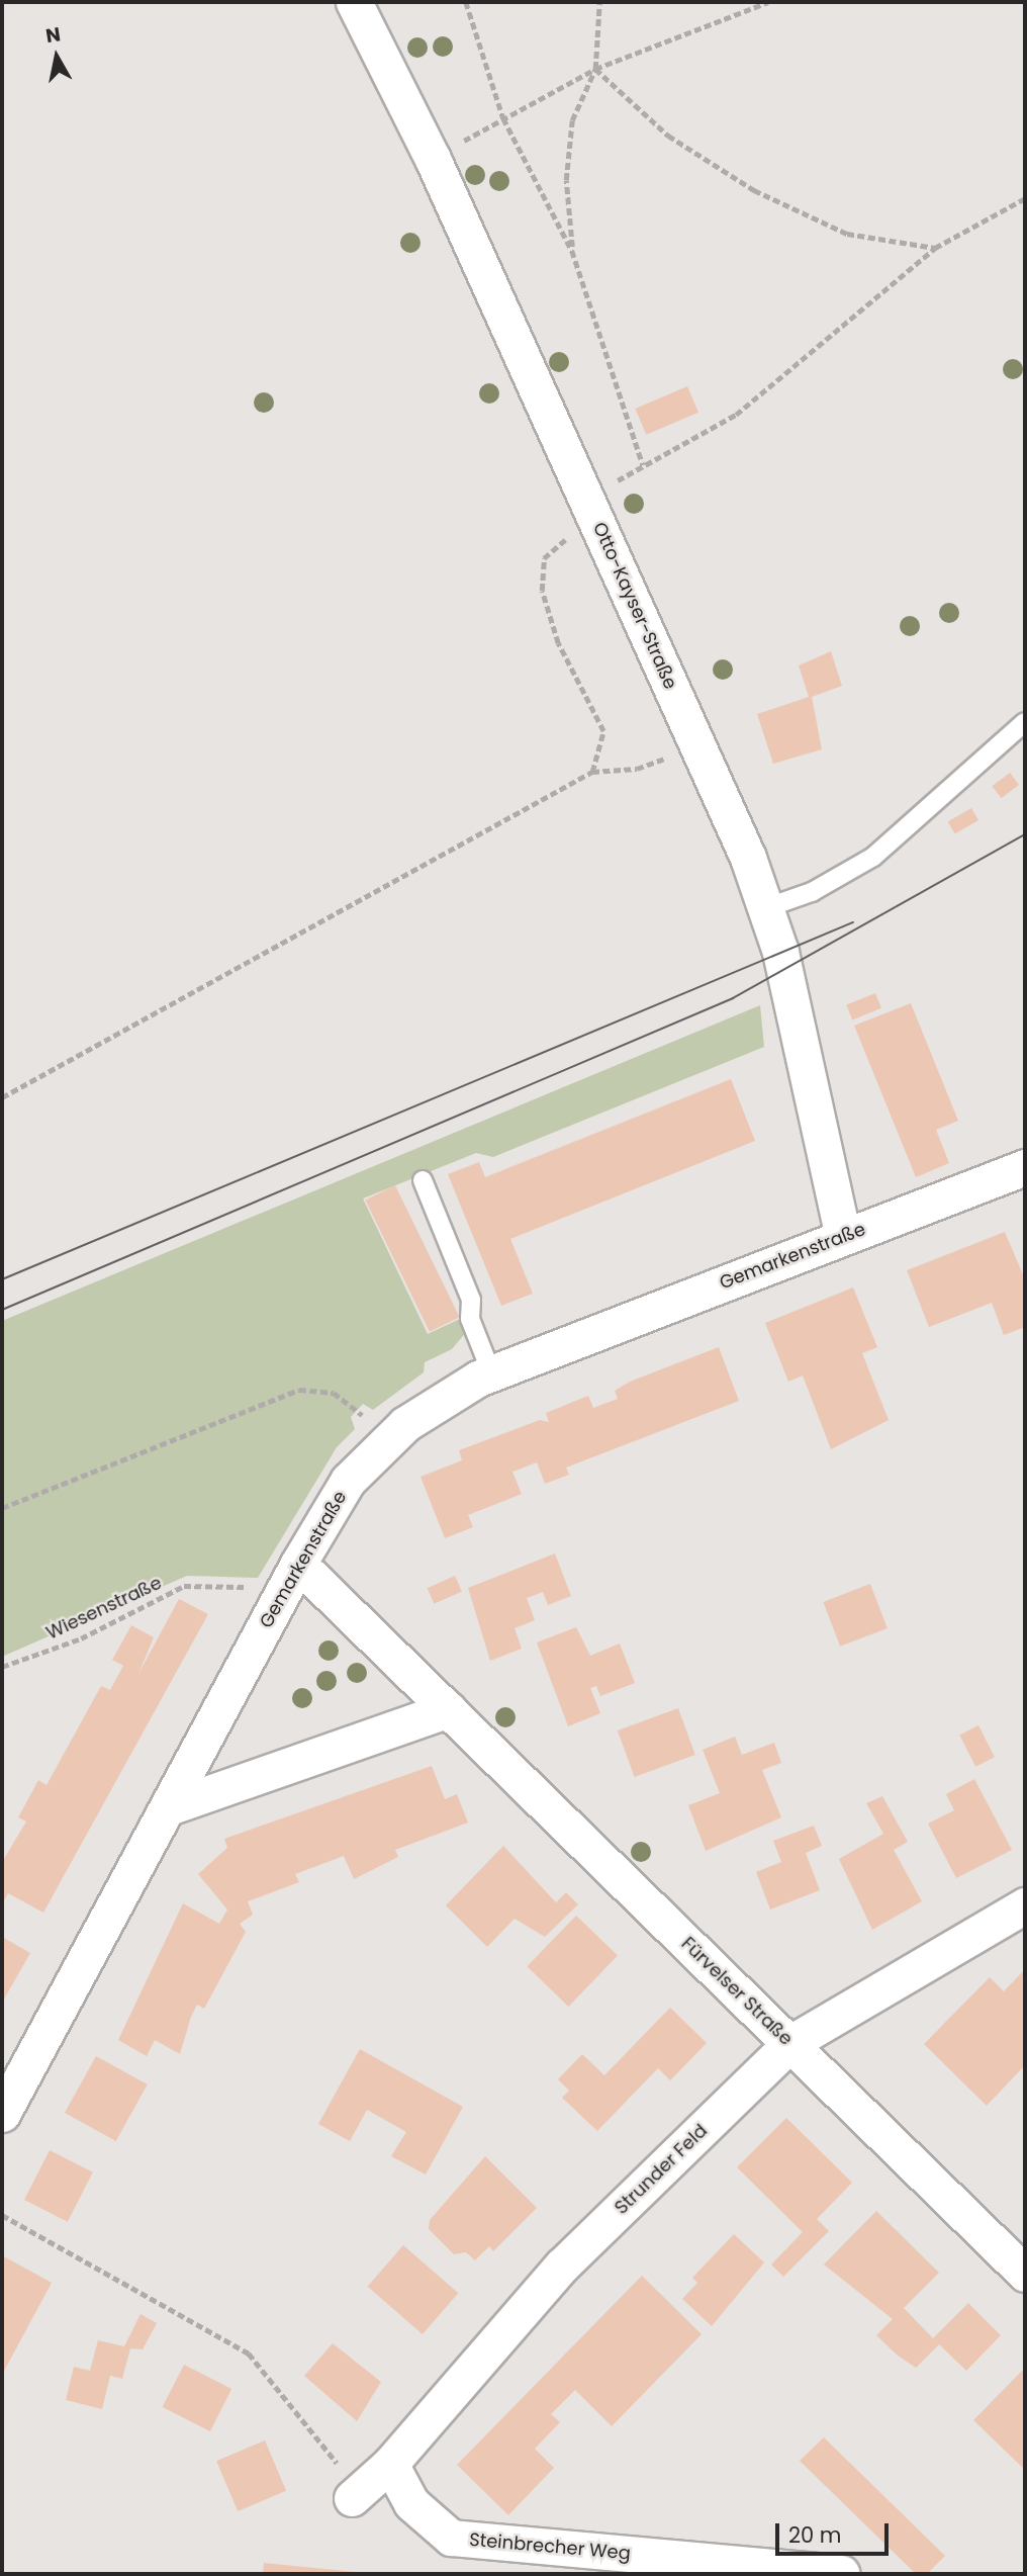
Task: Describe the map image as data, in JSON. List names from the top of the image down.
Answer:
{
  "streets": {
    "street": [
      "Otto-Kayser-Straße",
      "Gemarkenstraße",
      "Fürvelser Straße",
      "Strunder Feld",
      "Steinbrecher Weg"
    ],
    "path": ["Wiesenstraße"]
  },
  "crossings": [
    ["Otto-Kayser-Straße", "Gemarkenstraße"],
    ["Gemarkenstraße", "Wiesenstraße"],
    ["Gemarkenstraße", "Fürvelser Straße"],
    ["Wiesenstraße", "Fürvelser Straße"],
    ["Fürvelser Straße", "Strunder Feld"],
    ["Strunder Feld", "Steinbrecher Weg"]
  ],
  "scale_bar": "20 m",
  "north": "top"
}
